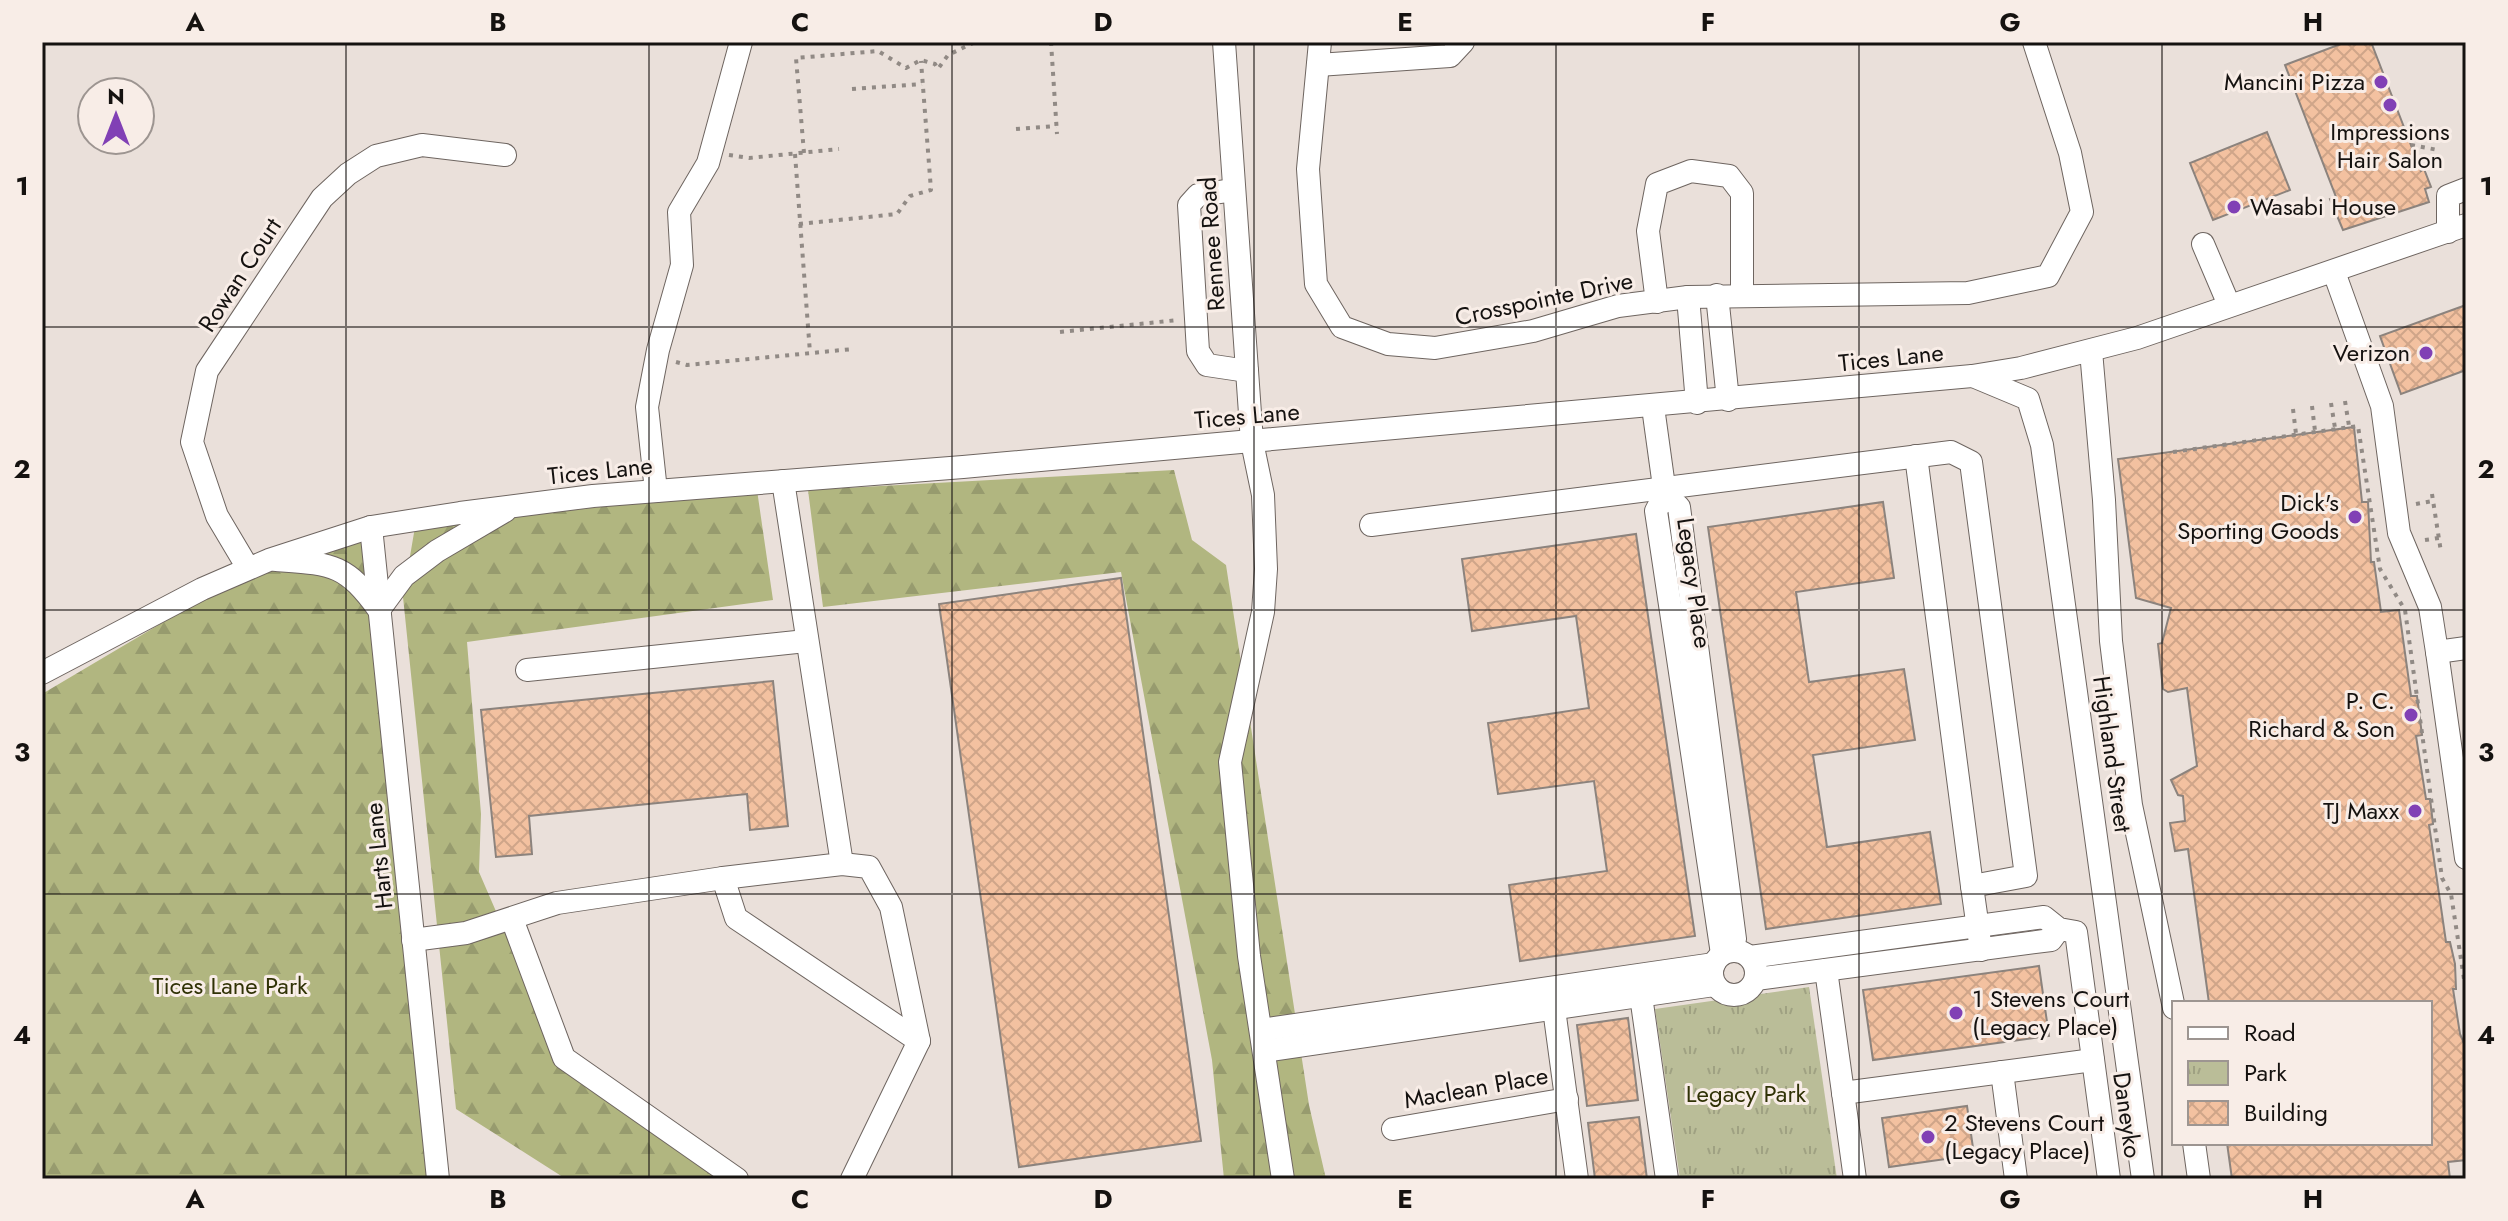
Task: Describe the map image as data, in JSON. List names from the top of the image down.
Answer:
{
  "streets": {
    "street": [
      "Rennee Road",
      "Rowan Court",
      "Crosspointe Drive",
      "Tices Lane",
      "Legacy Place",
      "Highland Street",
      "Harts Lane",
      "Maclean Place",
      "Daneyko"
    ]
  },
  "crossings": [
    ["Rennee Road", "Tices Lane"],
    ["Rowan Court", "Tices Lane"],
    ["Tices Lane", "Legacy Place"],
    ["Tices Lane", "Highland Street"],
    ["Tices Lane", "Harts Lane"]
  ],
  "parks": ["Tices Lane Park", "Legacy Park"],
  "places": [
    "Mancini Pizza",
    "Impressions Hair Salon",
    "Wasabi House",
    "Verizon",
    "Dick's Sporting Goods",
    "P. C. Richard & Son",
    "TJ Maxx",
    "1 Stevens Court (Legacy Place)",
    "2 Stevens Court (Legacy Place)"
  ],
  "legend": ["Road", "Park", "Building"],
  "north": "top",
  "grid": {
    "columns": [
      "A",
      "B",
      "C",
      "D",
      "E",
      "F",
      "G",
      "H"
    ],
    "rows": [
      "1",
      "2",
      "3",
      "4"
    ]
  }
}
